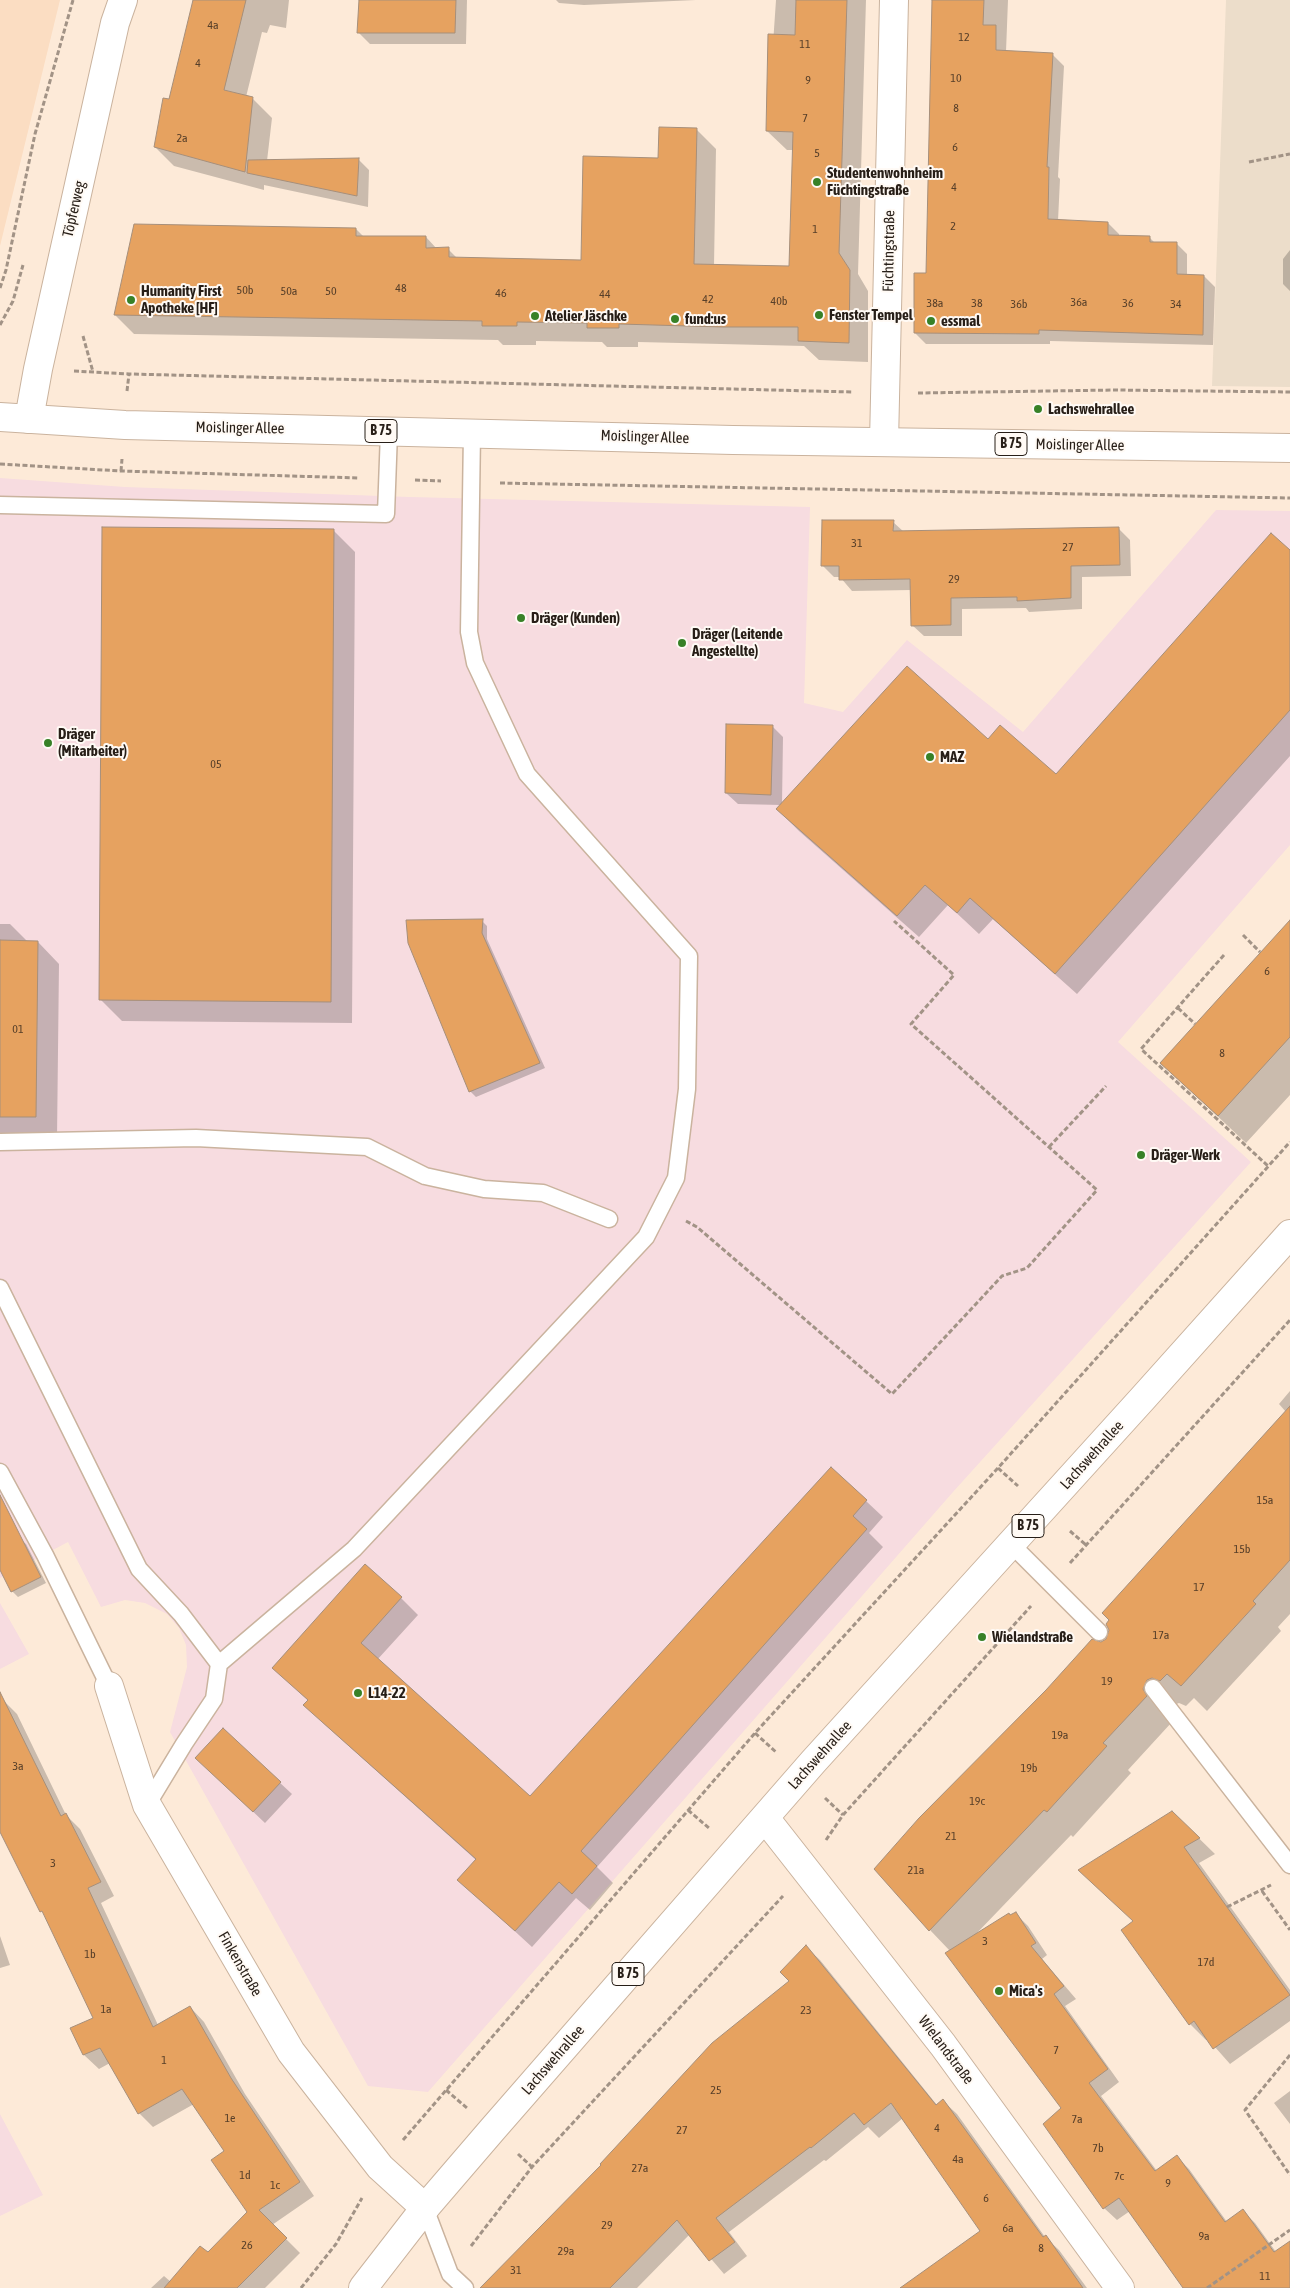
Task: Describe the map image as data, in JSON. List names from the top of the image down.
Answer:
{
  "streets": {
    "main road": [
      "Töpferweg",
      "Füchtingstraße",
      "Moislinger Allee",
      "B 75",
      "Lachswehrallee",
      "Finkenstraße",
      "Wielandstraße"
    ]
  },
  "crossings": [
    ["Töpferweg", "Moislinger Allee"],
    ["Füchtingstraße", "Moislinger Allee"],
    ["Lachswehrallee", "Finkenstraße"],
    ["Lachswehrallee", "Wielandstraße"]
  ],
  "places": [
    "Studentenwohnheim Füchtingstraße",
    "Humanity First Apotheke [HF]",
    "Fenster Tempel",
    "Atelier Jäschke",
    "fund:us",
    "essmal",
    "Lachswehrallee",
    "Dräger (Kunden)",
    "Dräger (Leitende Angestellte)",
    "Dräger (Mitarbeiter)",
    "MAZ",
    "Dräger-Werk",
    "Wielandstraße",
    "L14-22",
    "Mica's"
  ],
  "house_numbers": [
    "4a",
    "12",
    "11",
    "4",
    "10",
    "9",
    "8",
    "7",
    "2a",
    "6",
    "5",
    "4",
    "2",
    "1",
    "48",
    "50b",
    "50a",
    "50",
    "46",
    "44",
    "42",
    "40b",
    "36a",
    "38a",
    "38",
    "36",
    "36b",
    "34",
    "31",
    "27",
    "29",
    "05",
    "6",
    "01",
    "8",
    "15a",
    "15b",
    "17",
    "17a",
    "19",
    "19a",
    "3a",
    "19b",
    "19c",
    "21",
    "3",
    "21a",
    "3",
    "1b",
    "17d",
    "1a",
    "23",
    "7",
    "1",
    "25",
    "1e",
    "7a",
    "4",
    "27",
    "7b",
    "4a",
    "27a",
    "1d",
    "7c",
    "9",
    "1c",
    "6",
    "29",
    "6a",
    "9a",
    "26",
    "8",
    "29a",
    "31",
    "11"
  ]
}
